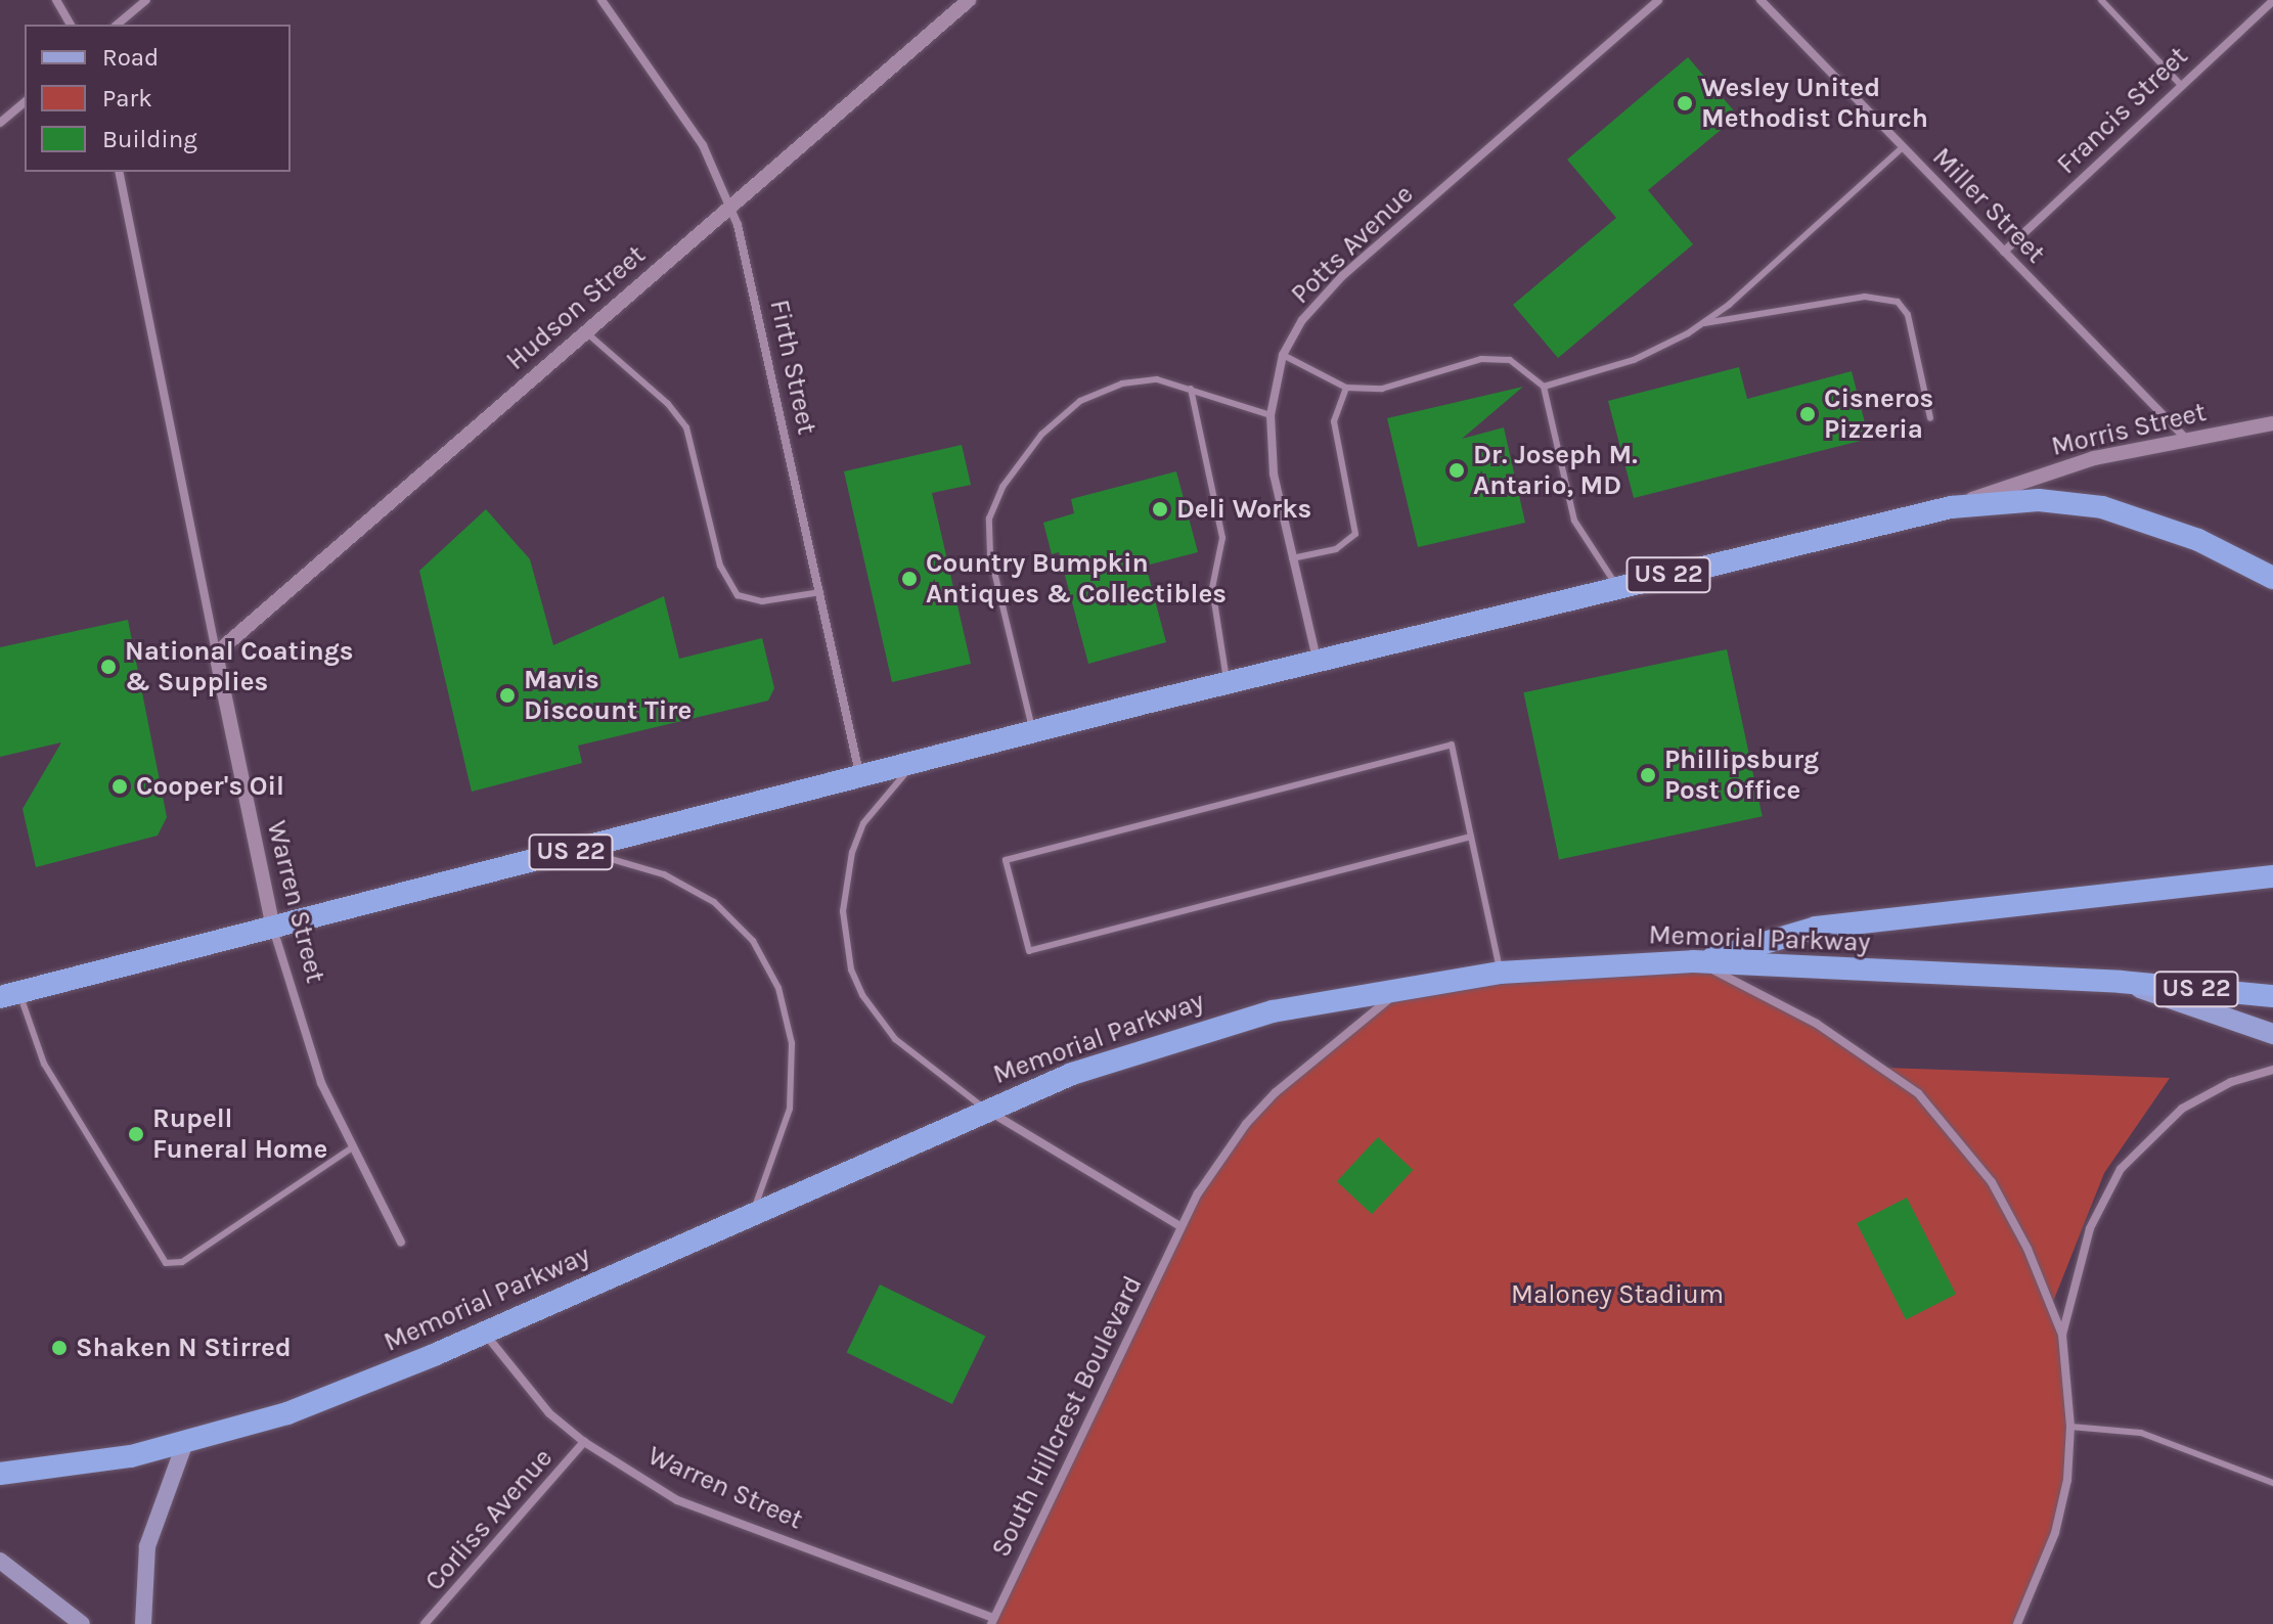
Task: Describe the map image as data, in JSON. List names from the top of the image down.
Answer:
{
  "streets": {
    "highway": ["US 22", "Memorial Parkway"],
    "street": [
      "Francis Street",
      "Miller Street",
      "Potts Avenue",
      "Hudson Street",
      "Firth Street",
      "Morris Street",
      "Warren Street",
      "South Hillcrest Boulevard",
      "Corliss Avenue"
    ]
  },
  "crossings": [
    ["Francis Street", "Miller Street"],
    ["Miller Street", "Morris Street"],
    ["Potts Avenue", "US 22"],
    ["Hudson Street", "Firth Street"],
    ["Hudson Street", "Warren Street"],
    ["Firth Street", "US 22"],
    ["Morris Street", "US 22"],
    ["US 22", "Warren Street"],
    ["US 22", "Memorial Parkway"],
    ["Warren Street", "Memorial Parkway"],
    ["Warren Street", "South Hillcrest Boulevard"],
    ["Warren Street", "Corliss Avenue"],
    ["Memorial Parkway", "South Hillcrest Boulevard"]
  ],
  "parks": ["Maloney Stadium"],
  "places": [
    "Wesley United Methodist Church",
    "Cisneros Pizzeria",
    "Dr. Joseph M. Antario, MD",
    "Deli Works",
    "Country Bumpkin Antiques & Collectibles",
    "National Coatings & Supplies",
    "Mavis Discount Tire",
    "Phillipsburg Post Office",
    "Cooper's Oil",
    "Rupell Funeral Home",
    "Shaken N Stirred"
  ],
  "legend": ["Road", "Park", "Building"]
}
